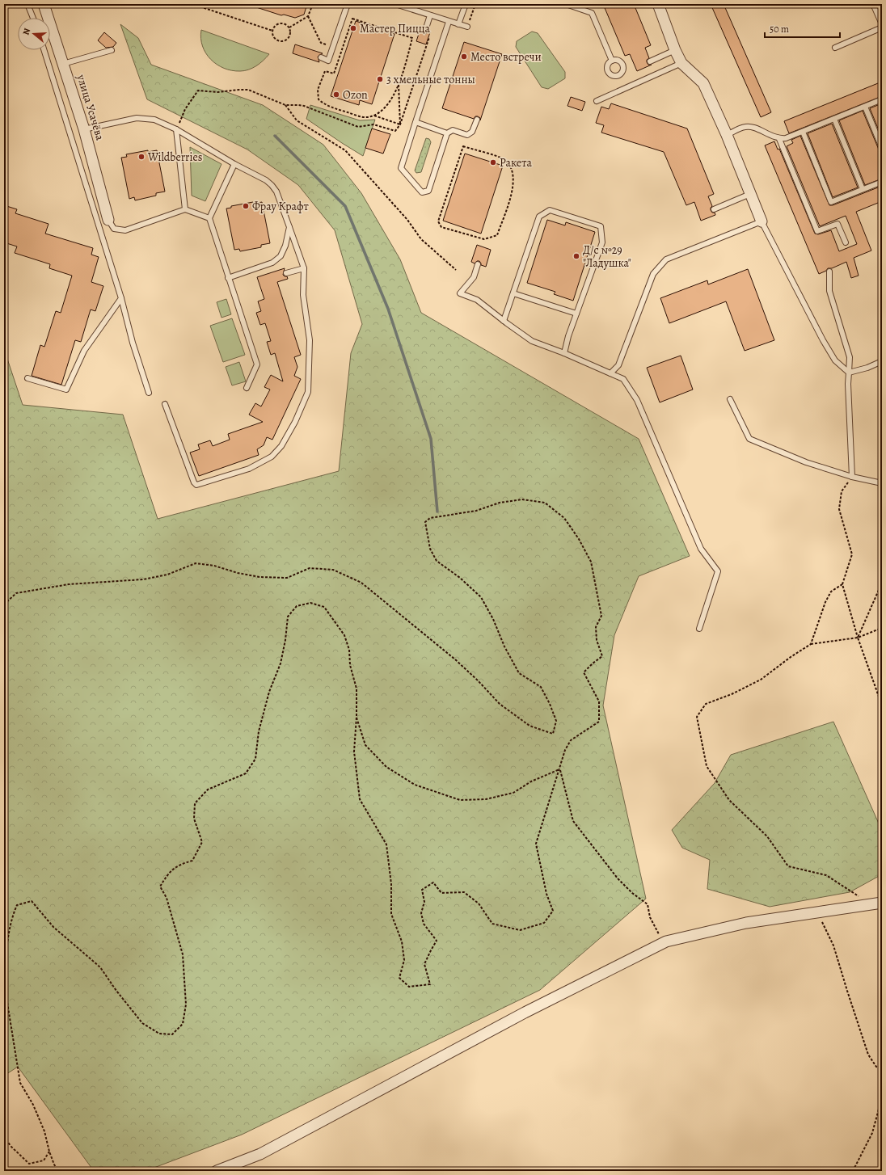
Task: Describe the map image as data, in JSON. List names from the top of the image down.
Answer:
{
  "streets": {
    "street": ["улица Усачёва"]
  },
  "places": [
    "Мастер Пицца",
    "Место встречи",
    "3 хмельные тонны",
    "Ozon",
    "Wildberries",
    "Ракета",
    "Фрау Крафт",
    "Д/с №29 \"Ладушка\""
  ],
  "scale_bar": "50 m",
  "north": "left"
}
